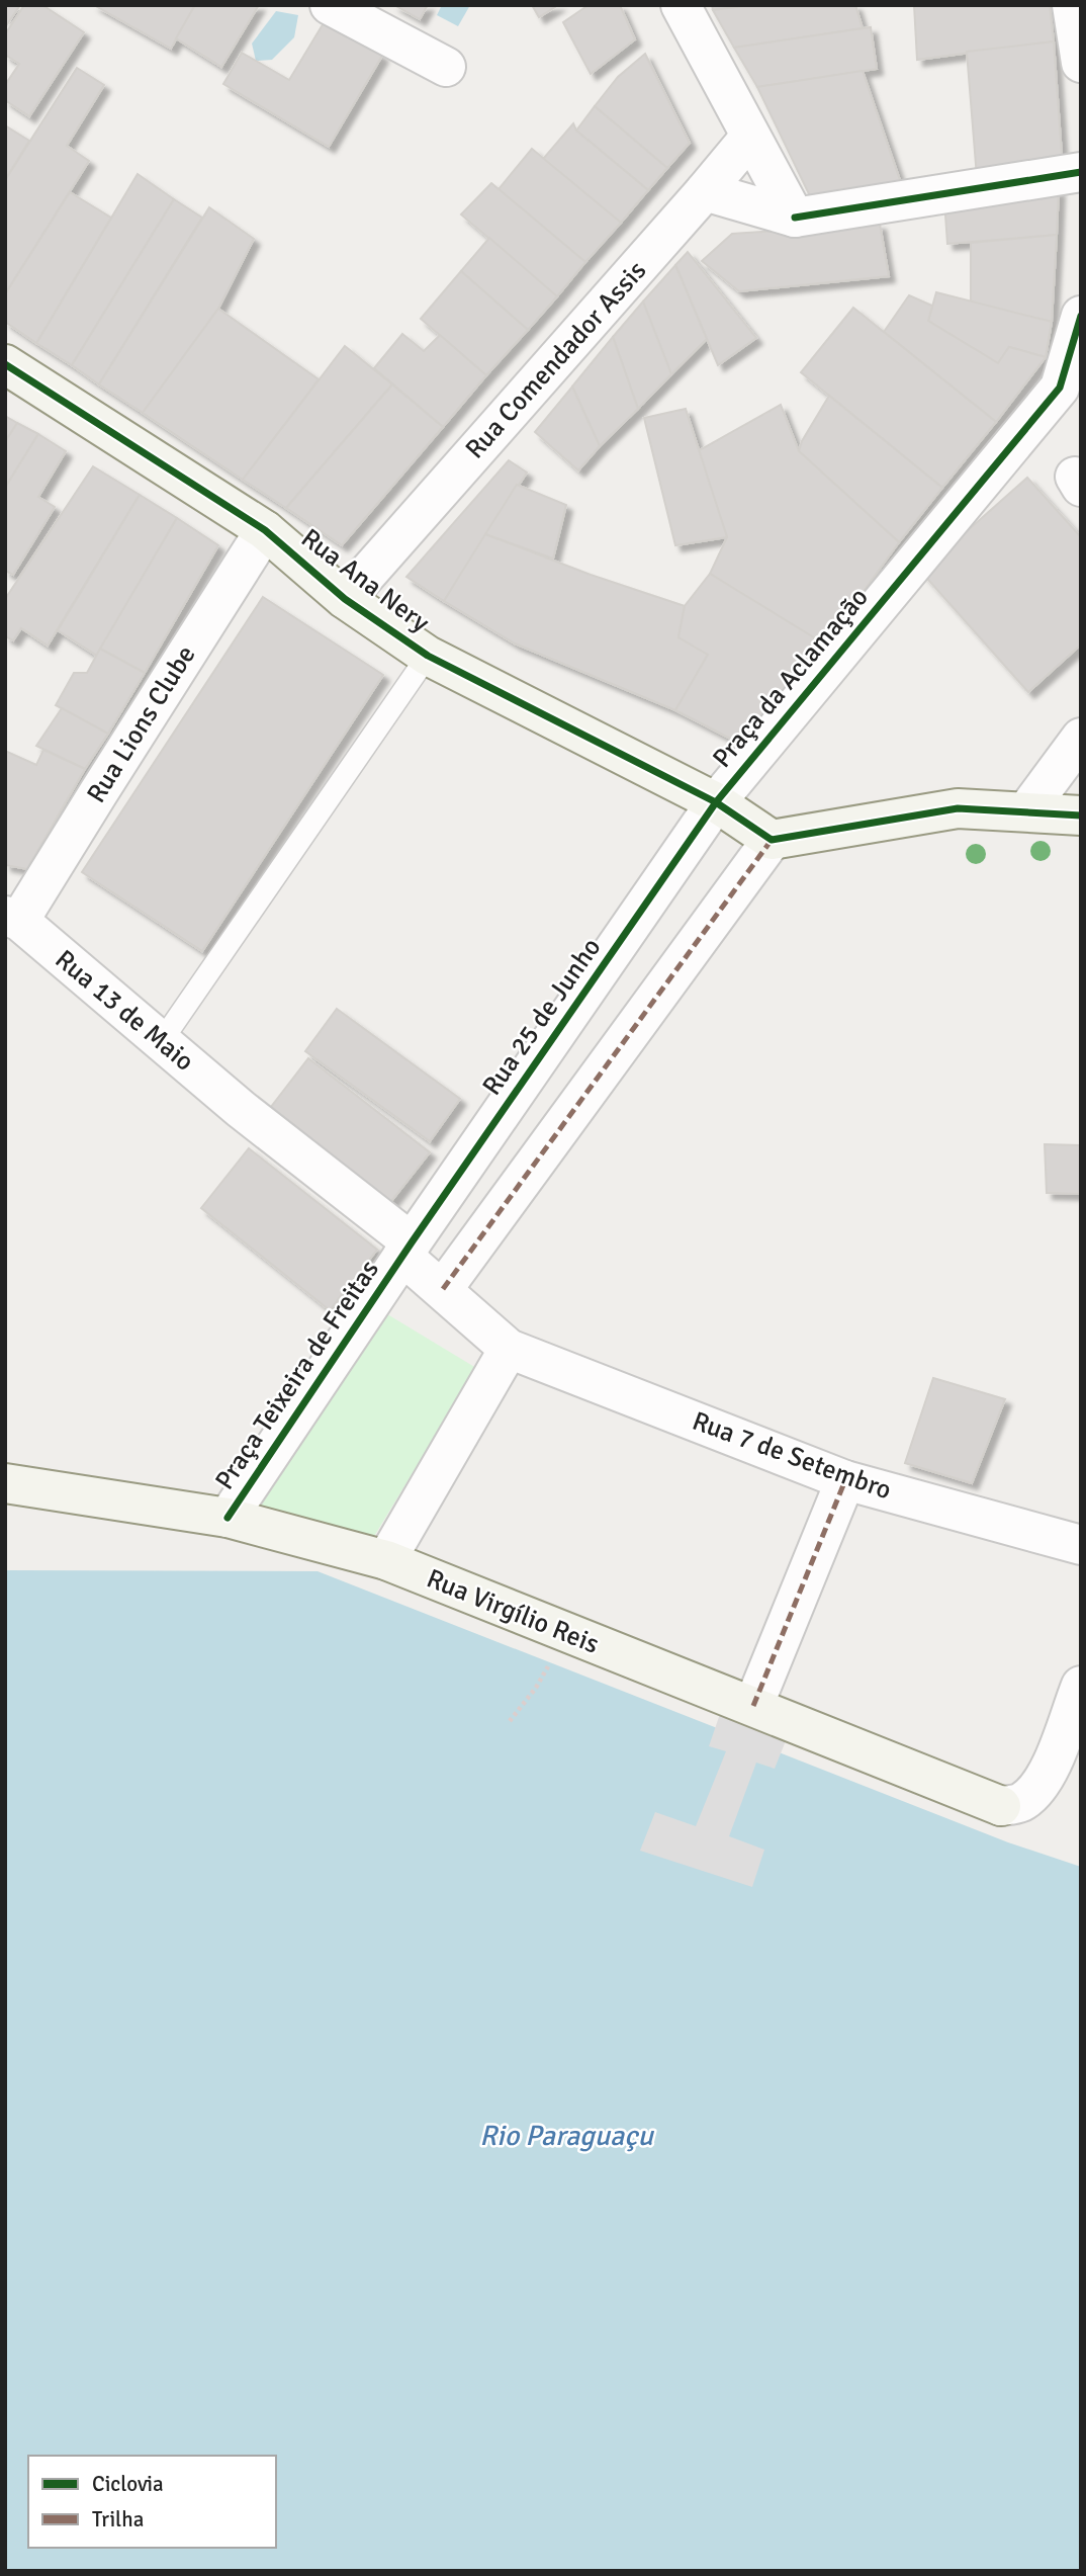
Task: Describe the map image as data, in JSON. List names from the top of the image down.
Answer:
{
  "streets": {
    "street": [
      "Rua Comendador Assis",
      "Rua Ana Nery",
      "Praça da Aclamação",
      "Rua Lions Clube",
      "Rua 13 de Maio",
      "Rua 25 de Junho",
      "Praça Teixeira de Freitas",
      "Rua 7 de Setembro",
      "Rua Virgílio Reis"
    ]
  },
  "crossings": [
    ["Rua Comendador Assis", "Rua Ana Nery"],
    ["Rua Ana Nery", "Praça da Aclamação"],
    ["Rua Ana Nery", "Rua Lions Clube"],
    ["Rua Ana Nery", "Rua 25 de Junho"],
    ["Praça da Aclamação", "Rua 25 de Junho"],
    ["Rua Lions Clube", "Rua 13 de Maio"],
    ["Rua 13 de Maio", "Rua 25 de Junho"],
    ["Rua 13 de Maio", "Praça Teixeira de Freitas"],
    ["Rua 25 de Junho", "Praça Teixeira de Freitas"],
    ["Praça Teixeira de Freitas", "Rua 7 de Setembro"],
    ["Praça Teixeira de Freitas", "Rua Virgílio Reis"]
  ],
  "water": ["Rio Paraguaçu"],
  "legend": ["Ciclovia", "Trilha"]
}
